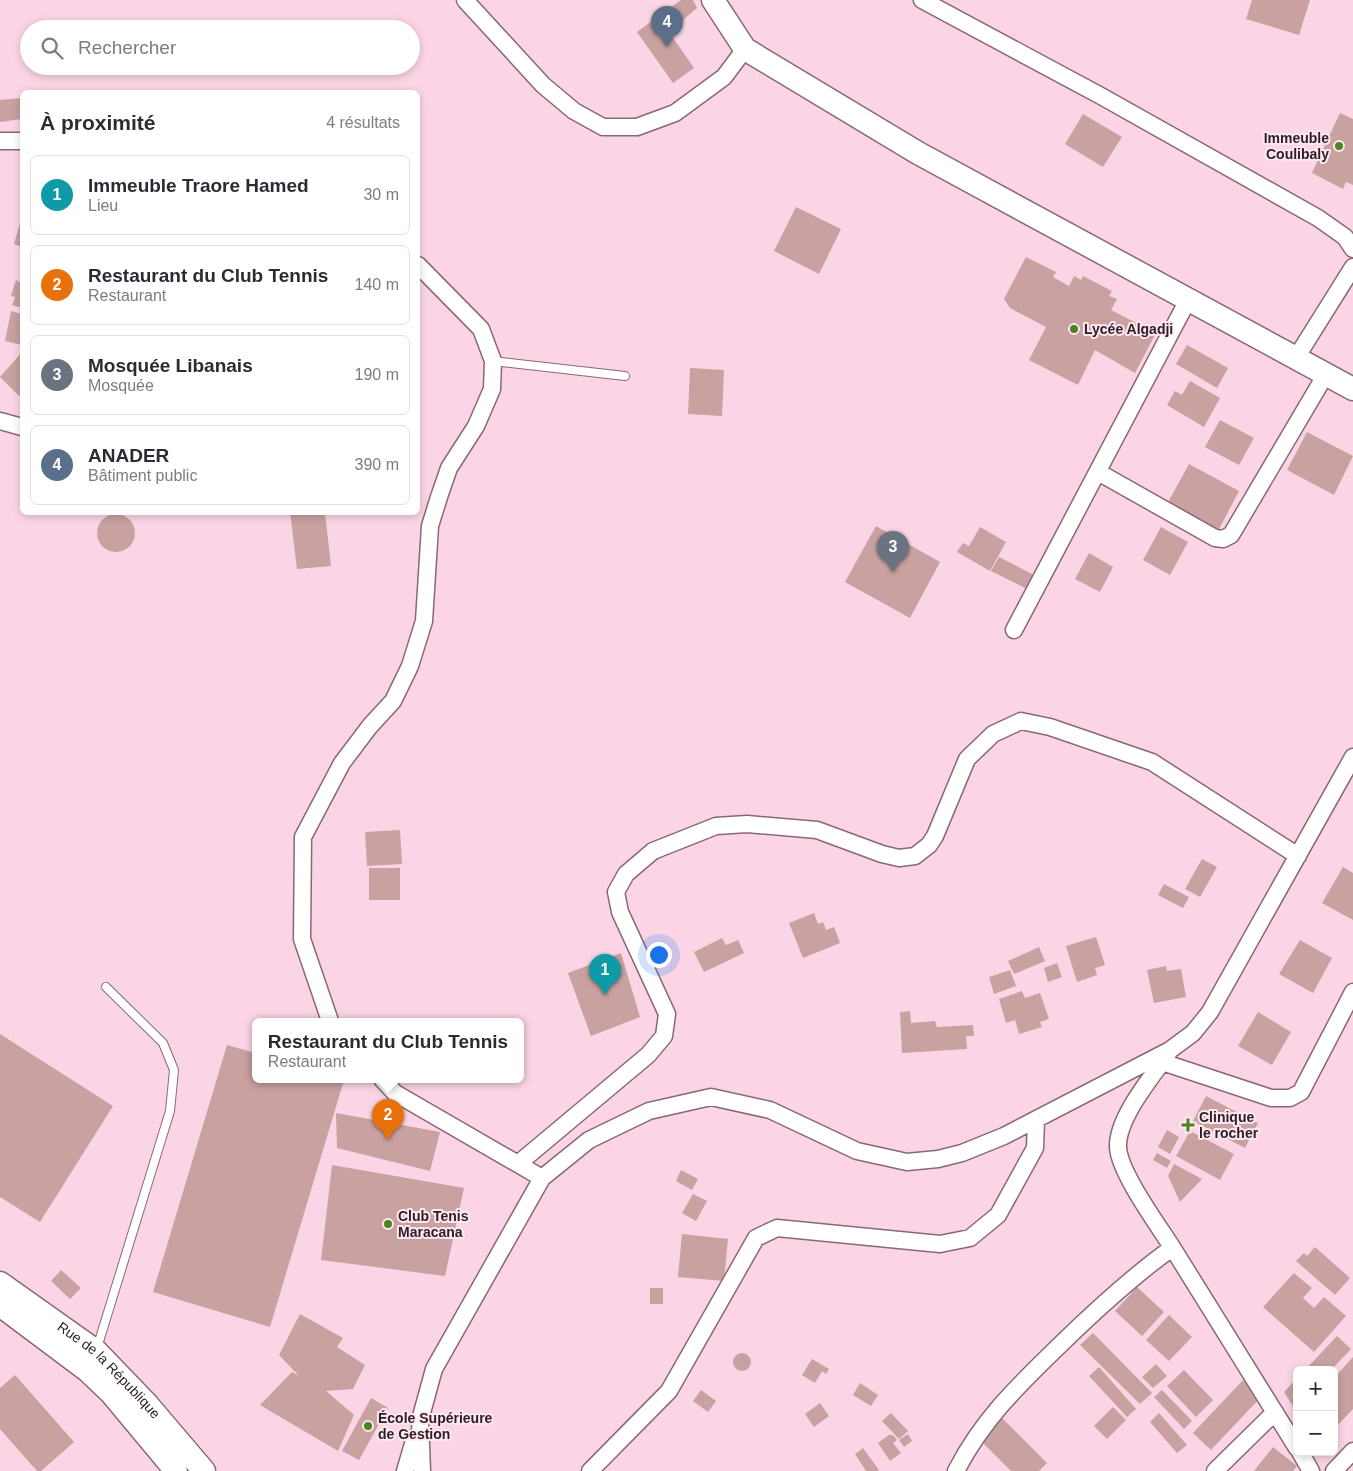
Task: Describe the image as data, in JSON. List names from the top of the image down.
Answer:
{
  "streets": {
    "street": ["Rue de la République"]
  },
  "places": {
    "other": [
      "Immeuble Coulibaly",
      "Lycée Algadji",
      "Club Tenis Maracana",
      "École Supérieure de Gestion"
    ],
    "health": ["Clinique le rocher"]
  },
  "page": {
    "pins": [
      "4",
      "3",
      "1",
      "2"
    ],
    "search": "Rechercher",
    "heading": ["À proximité", "4 résultats"],
    "list": [
      {
        "mark": "1",
        "name": "Immeuble Traore Hamed",
        "note": "Lieu",
        "value": "30 m"
      },
      {
        "mark": "2",
        "name": "Restaurant du Club Tennis",
        "note": "Restaurant",
        "value": "140 m"
      },
      {
        "mark": "3",
        "name": "Mosquée Libanais",
        "note": "Mosquée",
        "value": "190 m"
      },
      {
        "mark": "4",
        "name": "ANADER",
        "note": "Bâtiment public",
        "value": "390 m"
      }
    ],
    "popup": ["Restaurant du Club Tennis", "Restaurant"],
    "map_buttons": ["+", "−"]
  }
}
